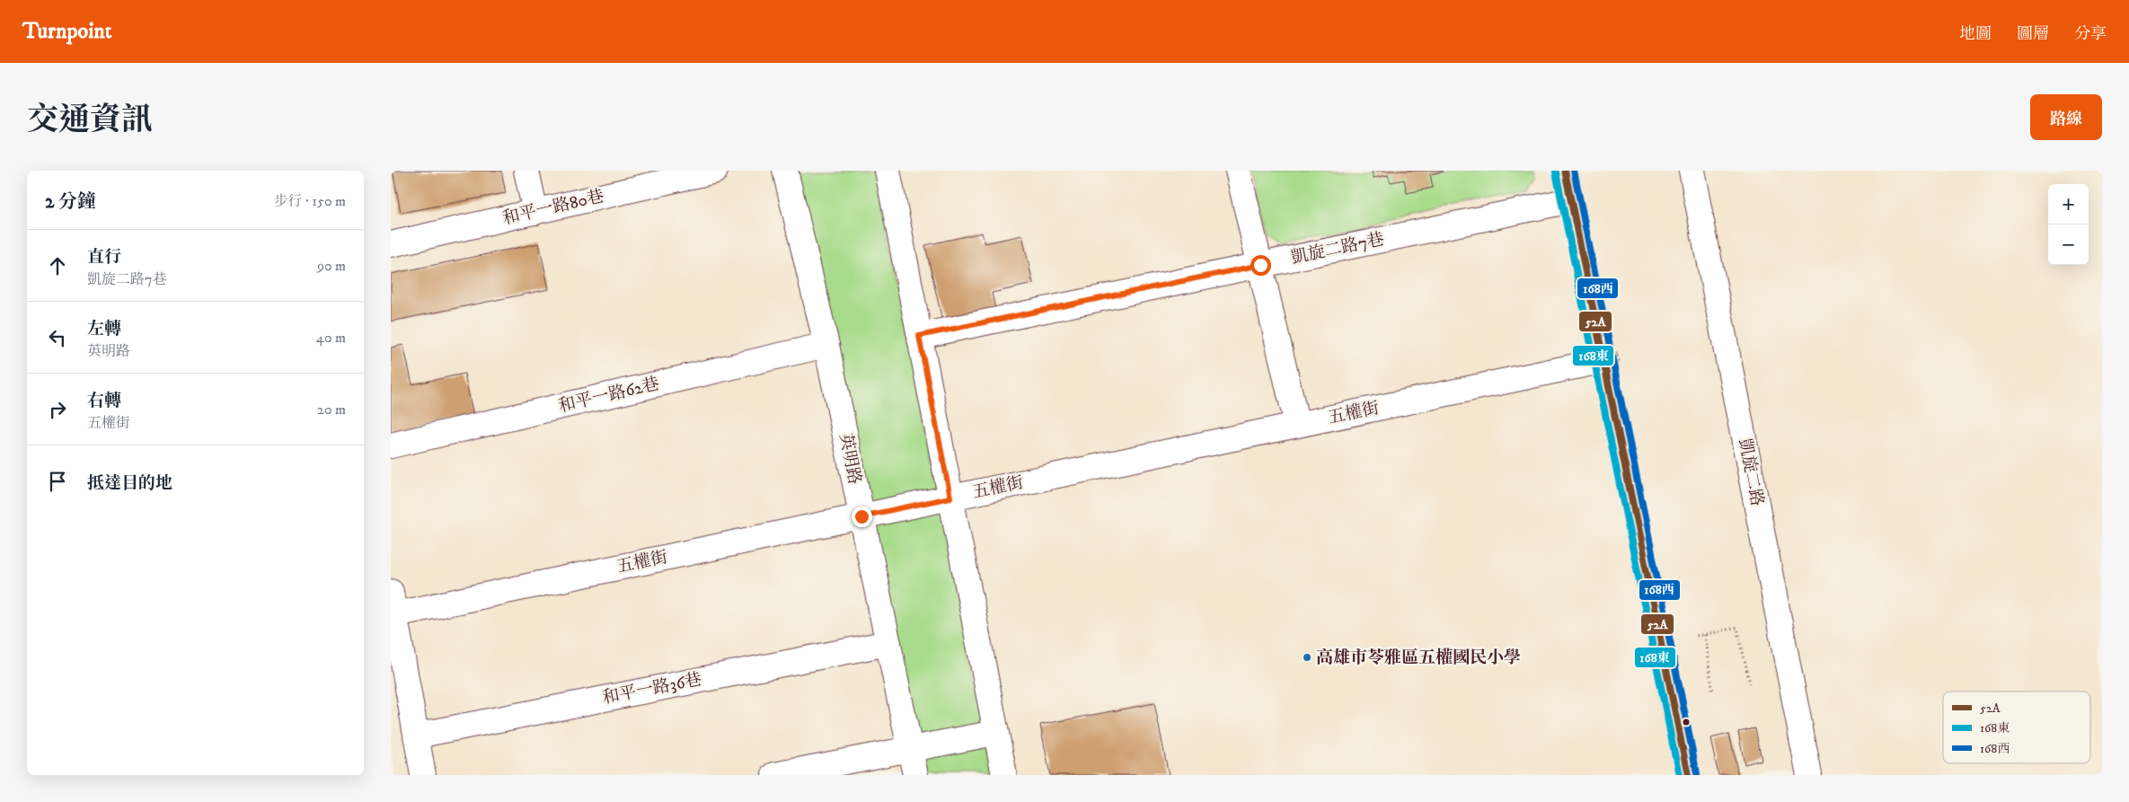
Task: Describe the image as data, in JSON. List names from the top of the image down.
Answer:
{
  "streets": {
    "street": [
      "和平一路80巷",
      "凱旋二路7巷",
      "和平一路62巷",
      "五權街",
      "英明路",
      "凱旋二路",
      "和平一路36巷"
    ]
  },
  "crossings": [
    ["和平一路62巷", "英明路"],
    ["五權街", "英明路"],
    ["英明路", "和平一路36巷"]
  ],
  "places": ["高雄市苓雅區五權國民小學"],
  "lines": ["transit line 52A", "transit line 168西", "transit line 168東"],
  "legend": ["52A", "168東", "168西"],
  "page": {
    "header": "Turnpoint",
    "nav": ["地圖", "圖層", "分享"],
    "title": "交通資訊",
    "buttons": "路線",
    "heading": ["2 分鐘", "步行 · 150 m"],
    "map_buttons": ["+", "−"],
    "list": [
      ["直行", "凱旋二路7巷", "90 m"],
      ["左轉", "英明路", "40 m"],
      ["右轉", "五權街", "20 m"],
      "抵達目的地"
    ]
  }
}
